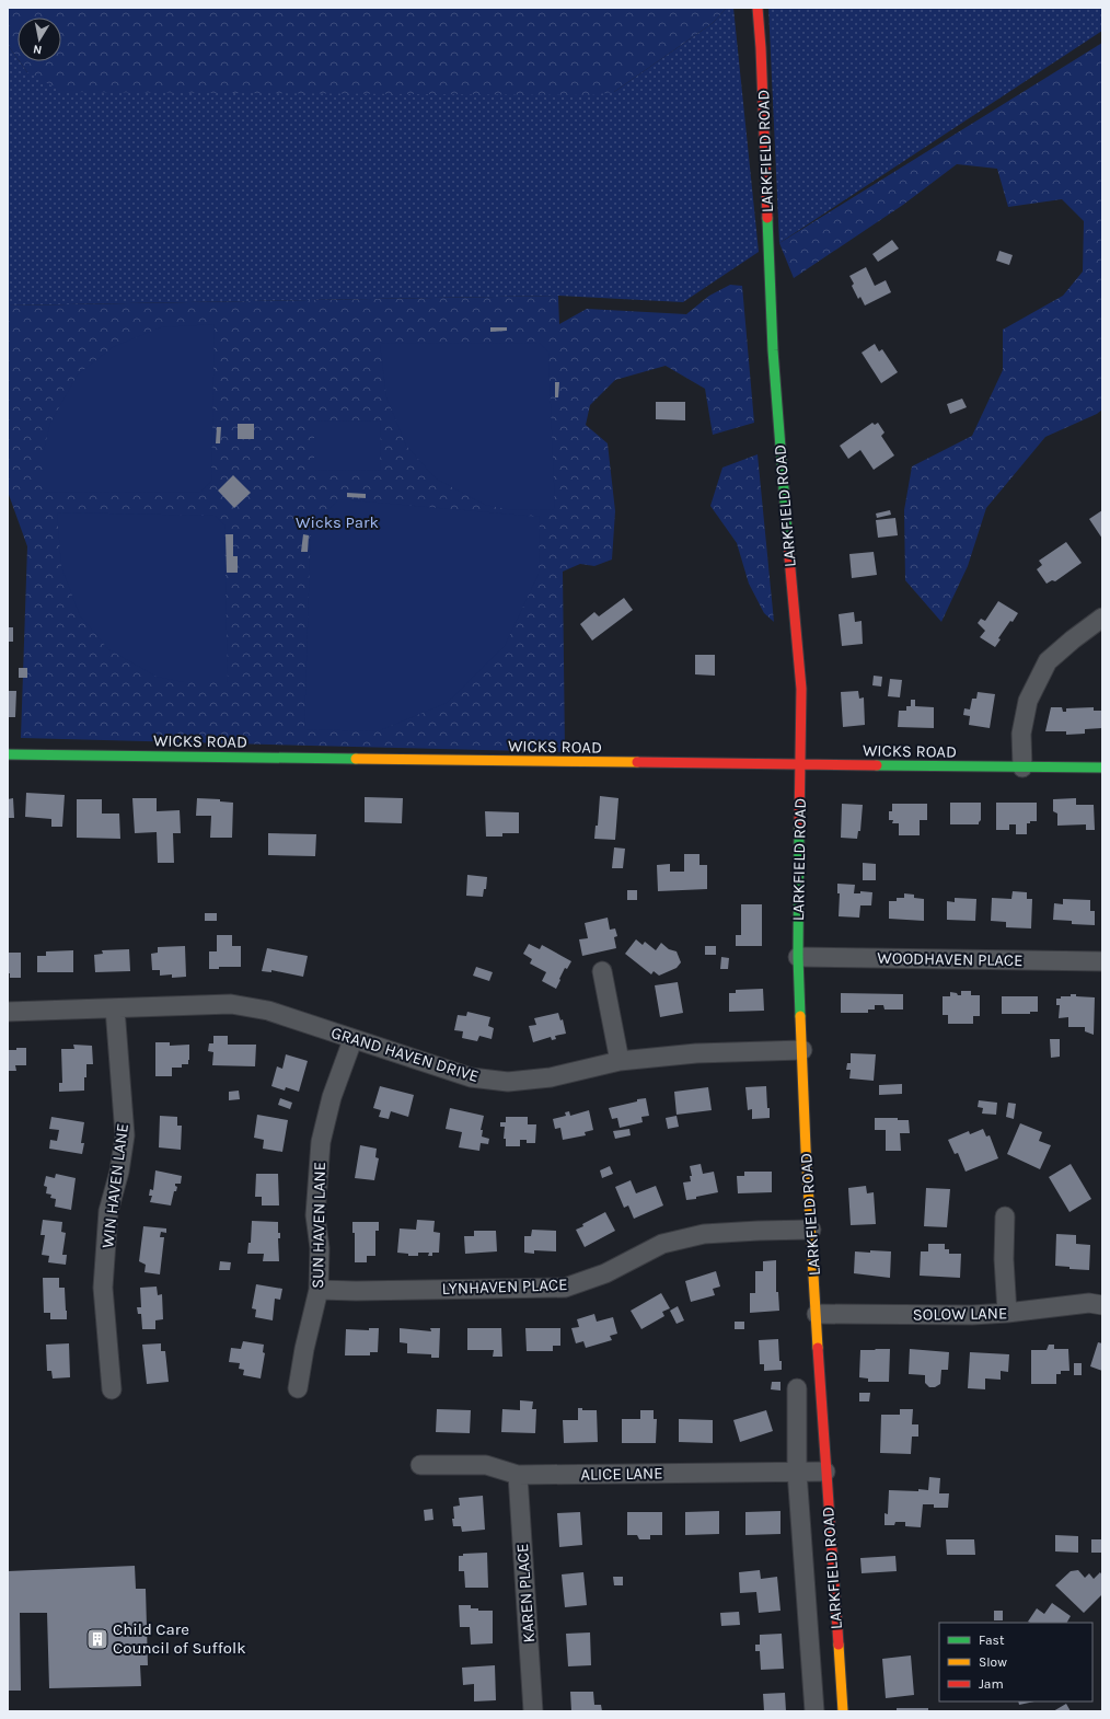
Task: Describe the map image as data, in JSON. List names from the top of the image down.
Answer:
{
  "streets": {
    "main road": ["LARKFIELD ROAD", "WICKS ROAD"],
    "street": [
      "WOODHAVEN PLACE",
      "GRAND HAVEN DRIVE",
      "WIN HAVEN LANE",
      "SUN HAVEN LANE",
      "LYNHAVEN PLACE",
      "SOLOW LANE",
      "ALICE LANE",
      "KAREN PLACE"
    ]
  },
  "crossings": [
    ["LARKFIELD ROAD", "WICKS ROAD"],
    ["LARKFIELD ROAD", "WOODHAVEN PLACE"],
    ["LARKFIELD ROAD", "GRAND HAVEN DRIVE"],
    ["LARKFIELD ROAD", "LYNHAVEN PLACE"],
    ["LARKFIELD ROAD", "SOLOW LANE"],
    ["LARKFIELD ROAD", "ALICE LANE"],
    ["GRAND HAVEN DRIVE", "WIN HAVEN LANE"],
    ["GRAND HAVEN DRIVE", "SUN HAVEN LANE"],
    ["SUN HAVEN LANE", "LYNHAVEN PLACE"],
    ["ALICE LANE", "KAREN PLACE"]
  ],
  "parks": ["Wicks Park"],
  "places": {
    "building": ["Child Care Council of Suffolk"]
  },
  "legend": ["Fast", "Slow", "Jam"],
  "north": "bottom"
}
